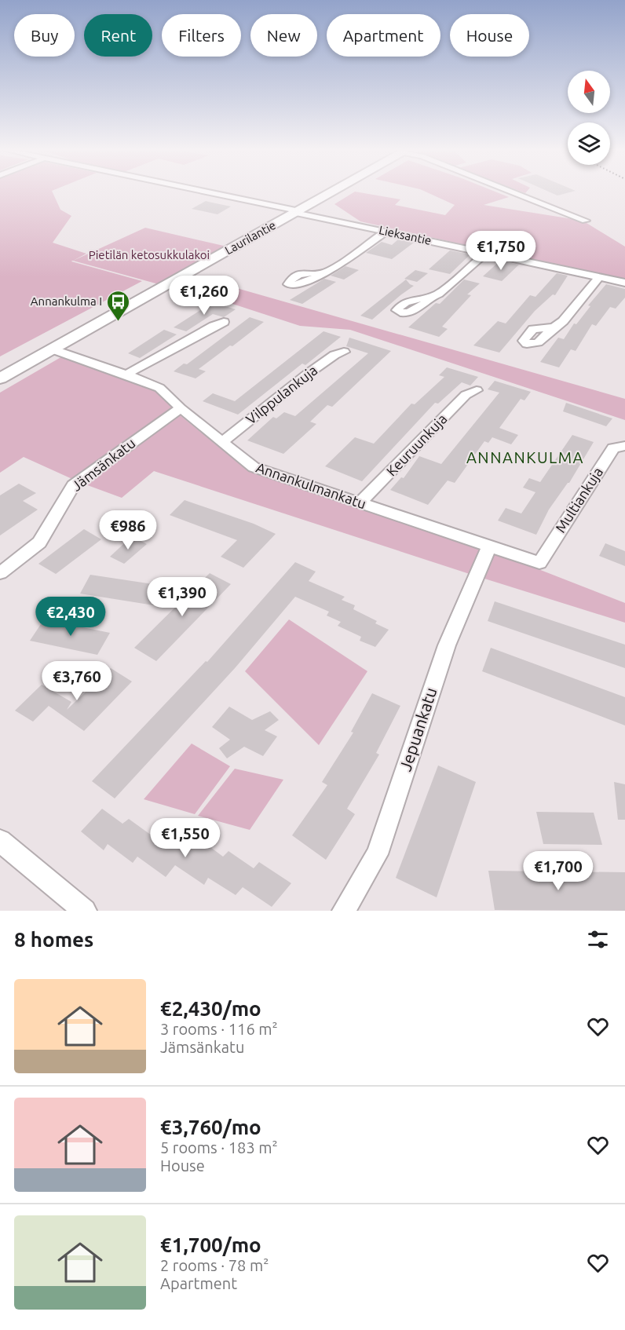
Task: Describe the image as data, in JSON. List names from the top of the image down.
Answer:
{
  "streets": {
    "street": [
      "Lieksantie",
      "Laurilantie",
      "Vilppulankuja",
      "Keuruunkuja",
      "Jämsänkatu",
      "Annankulmankatu",
      "Multiankuja",
      "Jepuankatu"
    ]
  },
  "crossings": [
    ["Lieksantie", "Laurilantie"],
    ["Laurilantie", "Annankulmankatu"],
    ["Vilppulankuja", "Annankulmankatu"],
    ["Keuruunkuja", "Annankulmankatu"],
    ["Jämsänkatu", "Annankulmankatu"],
    ["Annankulmankatu", "Multiankuja"],
    ["Annankulmankatu", "Jepuankatu"]
  ],
  "districts": ["ANNANKULMA"],
  "parks": ["Pietilän ketosukkulakoi"],
  "places": {
    "bus stop": ["Annankulma I"]
  },
  "north": "top",
  "page": {
    "chip": [
      "Buy",
      "Rent",
      "Filters",
      "New",
      "Apartment",
      "House"
    ],
    "price": [
      "€1,750",
      "€1,260",
      "€986",
      "€1,390",
      "€2,430",
      "€3,760",
      "€1,550",
      "€1,700"
    ],
    "heading": "8 homes",
    "list": [
      {
        "name": "€2,430/mo",
        "note": "3 rooms · 116 m² · Jämsänkatu"
      },
      {
        "name": "€3,760/mo",
        "note": "5 rooms · 183 m² · House"
      },
      {
        "name": "€1,700/mo",
        "note": "2 rooms · 78 m² · Apartment"
      }
    ]
  }
}
